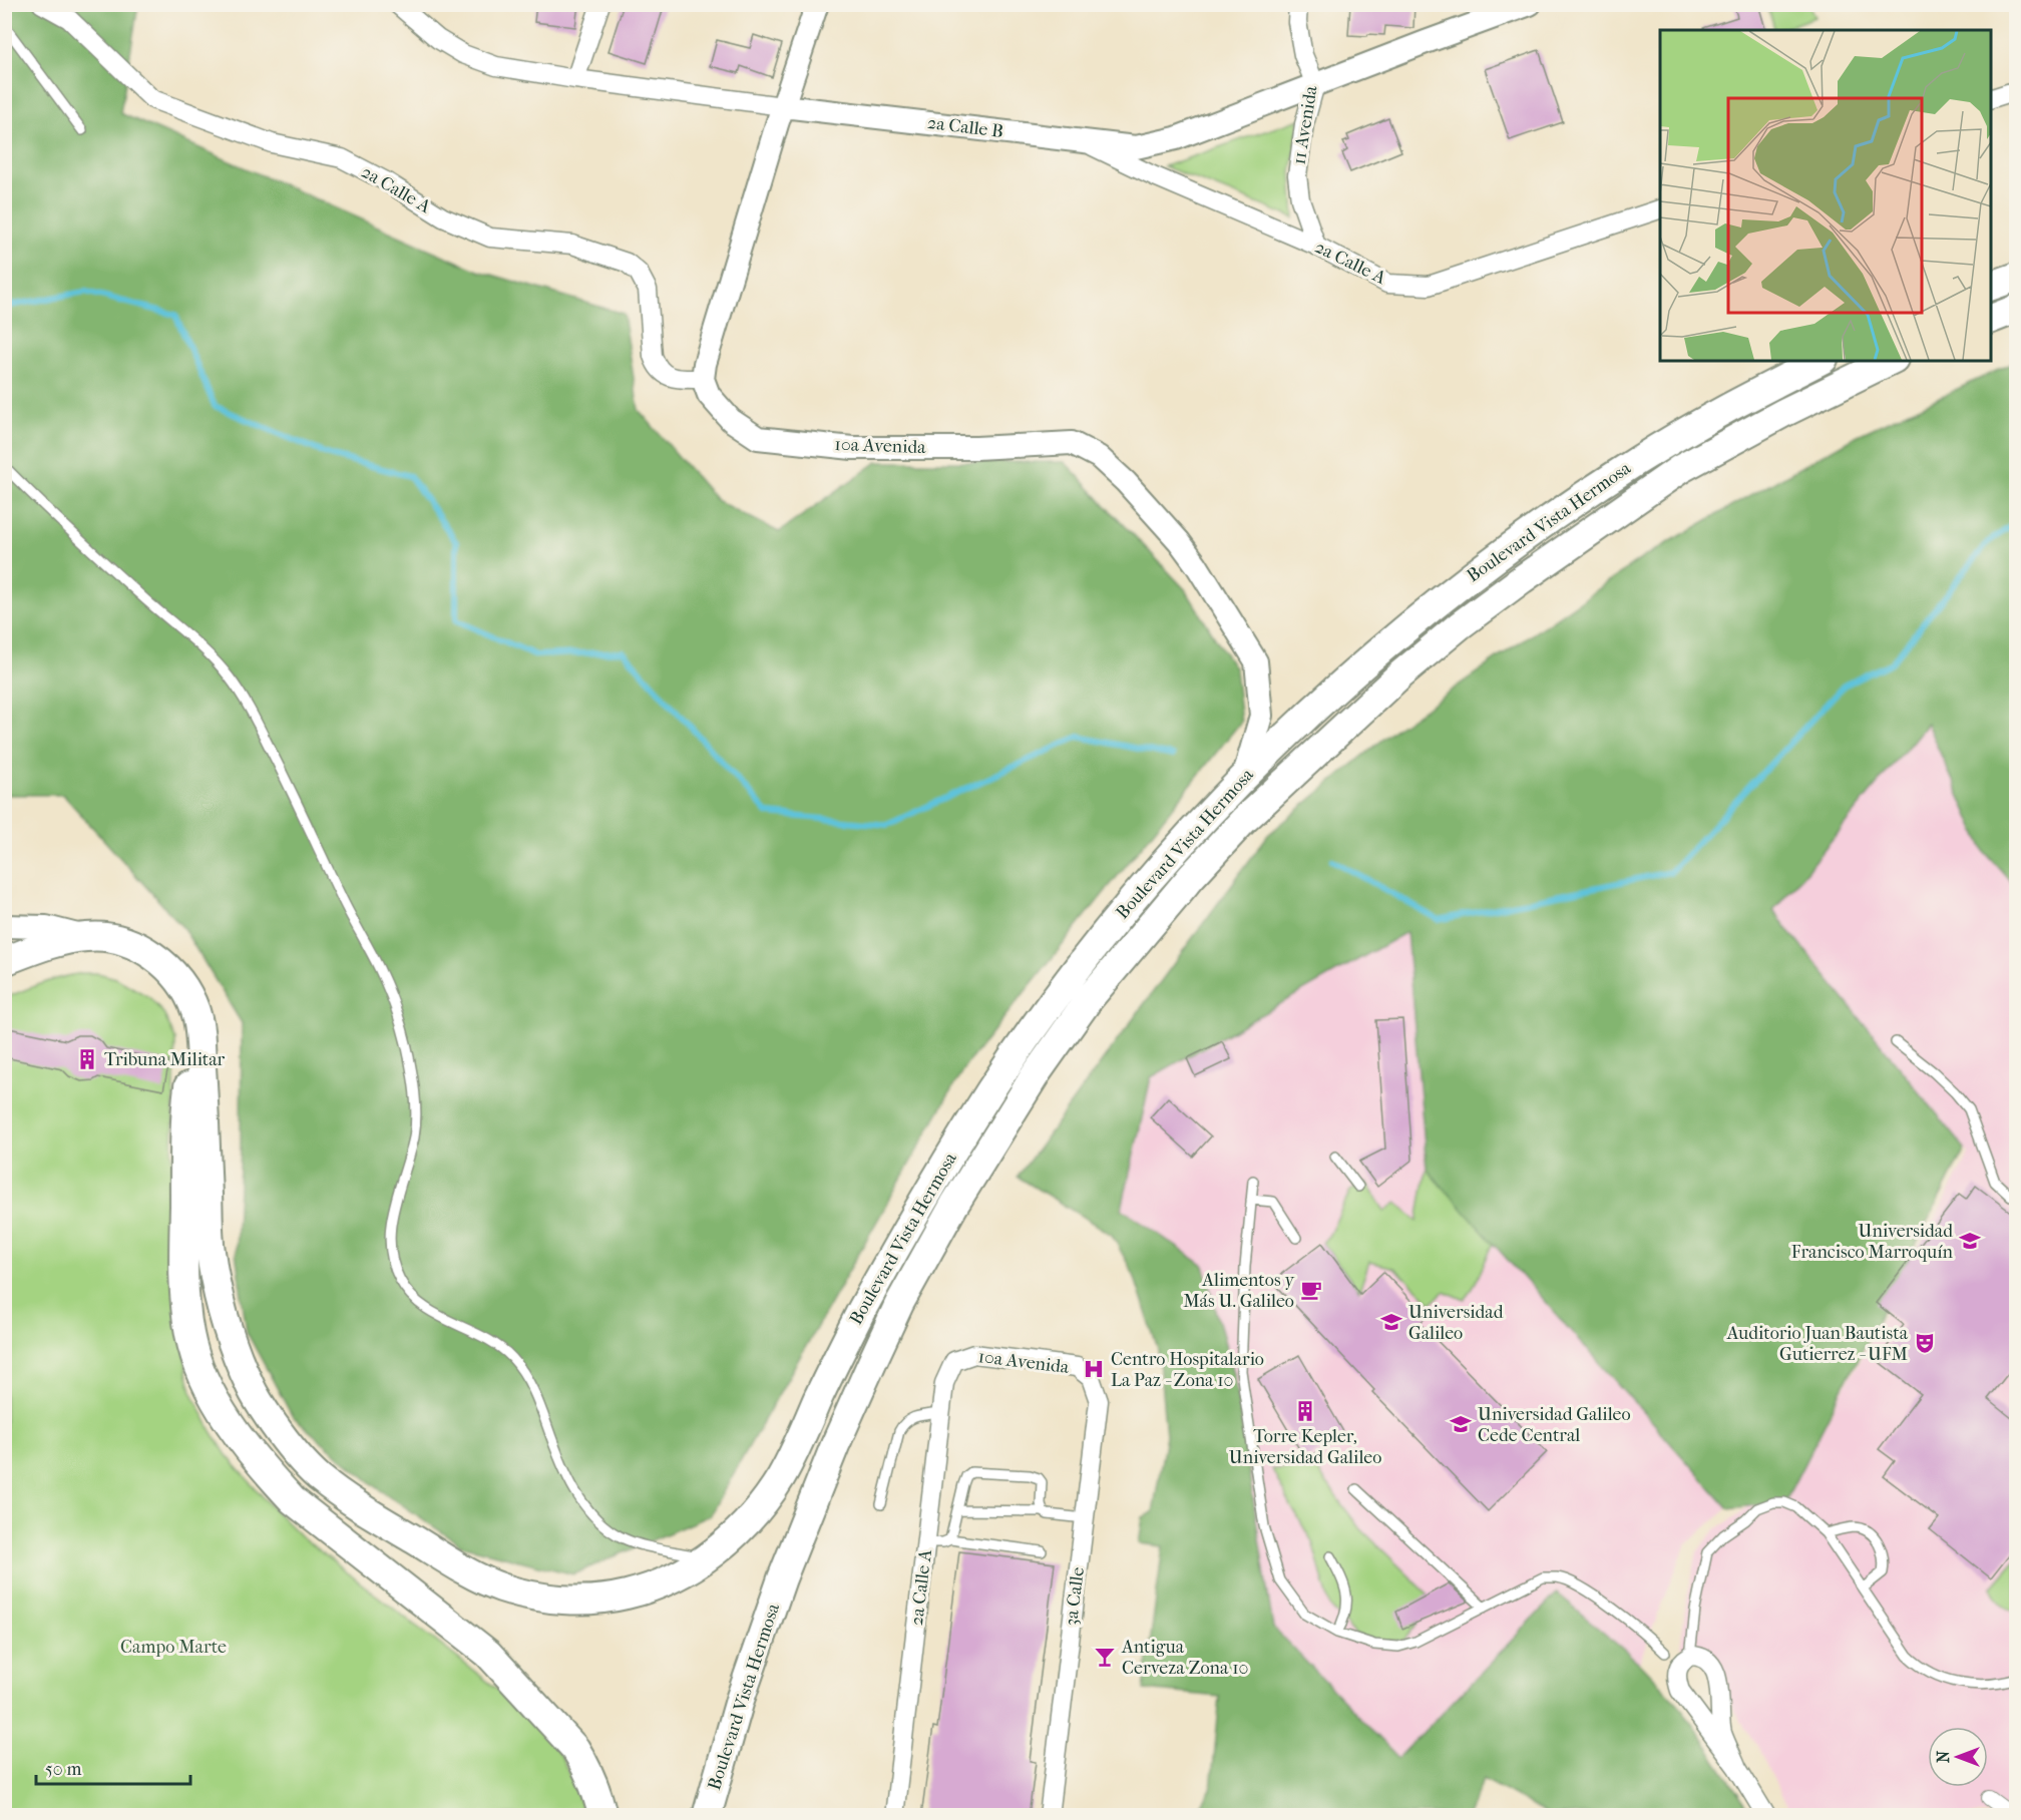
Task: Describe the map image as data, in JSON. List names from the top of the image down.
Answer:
{
  "streets": {
    "main road": ["Boulevard Vista Hermosa"],
    "street": [
      "11 Avenida",
      "2a Calle B",
      "2a Calle A",
      "10a Avenida",
      "3a Calle"
    ]
  },
  "crossings": [
    ["11 Avenida", "2a Calle B"],
    ["11 Avenida", "2a Calle A"],
    ["2a Calle B", "2a Calle A"],
    ["2a Calle A", "10a Avenida"],
    ["10a Avenida", "Boulevard Vista Hermosa"],
    ["10a Avenida", "3a Calle"]
  ],
  "parks": ["Campo Marte"],
  "places": {
    "building": ["Tribuna Militar", "Torre Kepler, Universidad Galileo"],
    "school or university": ["Universidad Francisco Marroquín", "Universidad Galileo", "Universidad Galileo Cede Central"],
    "cafe": ["Alimentos y Más U. Galileo"],
    "theatre": ["Auditorio Juan Bautista Gutierrez - UFM"],
    "hospital": ["Centro Hospitalario La Paz - Zona 10"],
    "bar": ["Antigua Cerveza Zona 10"]
  },
  "scale_bar": "50 m",
  "north": "left"
}
